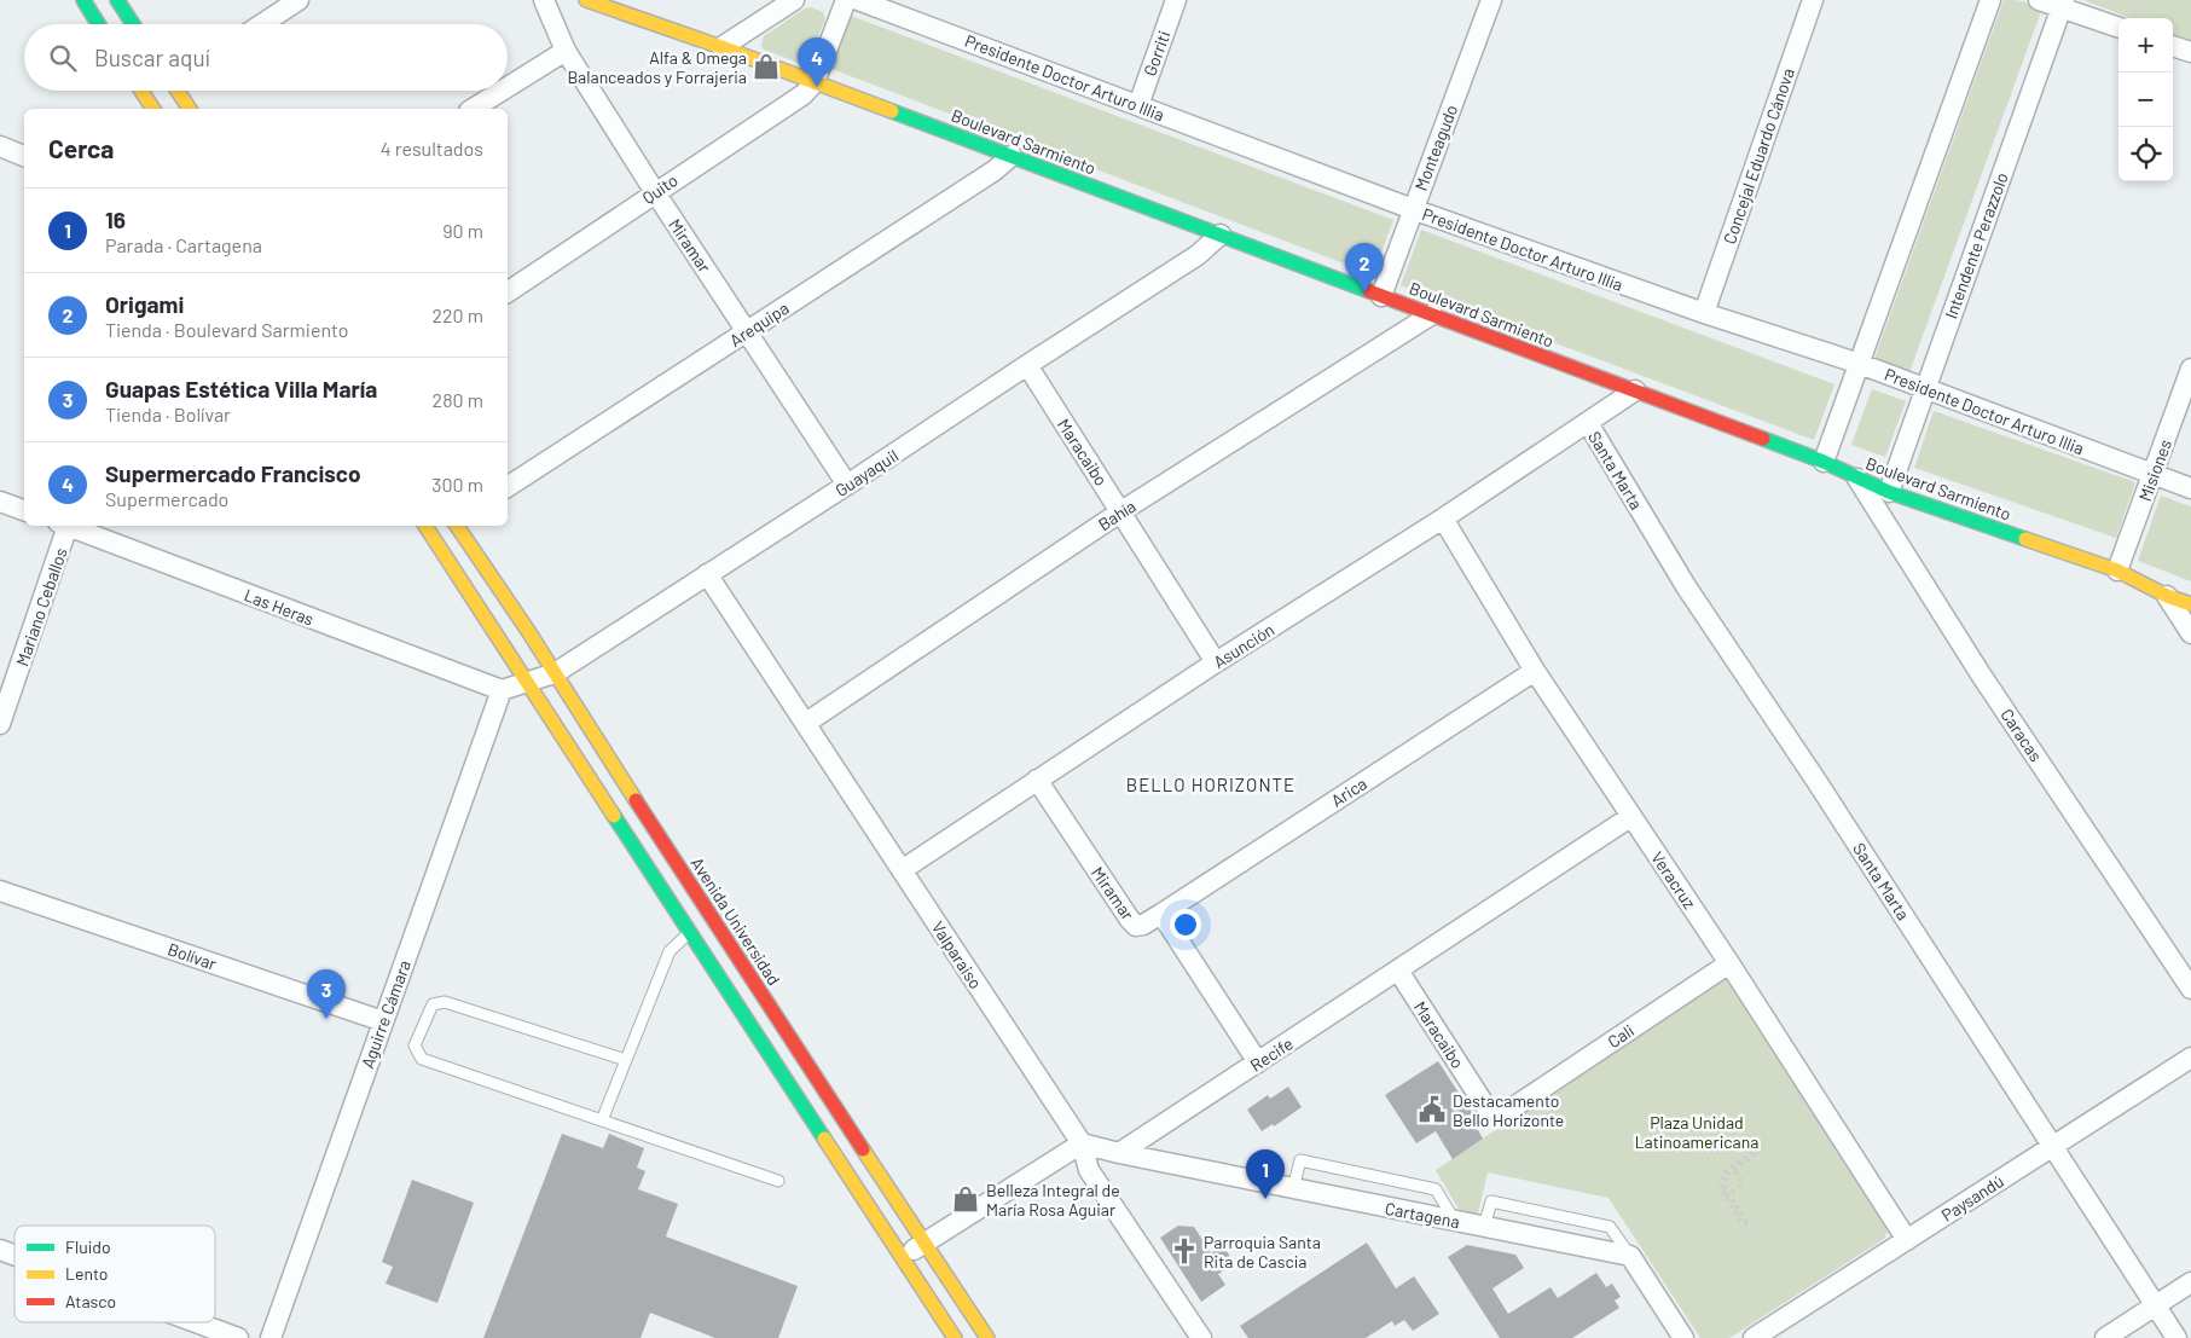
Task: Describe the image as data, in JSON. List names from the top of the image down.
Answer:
{
  "streets": {
    "main road": ["Boulevard Sarmiento", "Avenida Universidad"],
    "street": [
      "Gorriti",
      "Presidente Doctor Arturo Illia",
      "Monteagudo",
      "Concejal Eduardo Cánova",
      "Quito",
      "Miramar",
      "Intendente Perazzolo",
      "Arequipa",
      "Maracaibo",
      "Santa Marta",
      "Misiones",
      "Guayaquil",
      "Bahía",
      "Mariano Ceballos",
      "Las Heras",
      "Asunción",
      "Caracas",
      "Arica",
      "Veracruz",
      "Valparaiso",
      "Bolívar",
      "Aguirre Cámara",
      "Cali",
      "Recife",
      "Paysandú",
      "Cartagena"
    ]
  },
  "crossings": [
    ["Gorriti", "Presidente Doctor Arturo Illia"],
    ["Presidente Doctor Arturo Illia", "Monteagudo"],
    ["Presidente Doctor Arturo Illia", "Concejal Eduardo Cánova"],
    ["Presidente Doctor Arturo Illia", "Intendente Perazzolo"],
    ["Presidente Doctor Arturo Illia", "Misiones"],
    ["Boulevard Sarmiento", "Monteagudo"],
    ["Boulevard Sarmiento", "Quito"],
    ["Boulevard Sarmiento", "Intendente Perazzolo"],
    ["Boulevard Sarmiento", "Arequipa"],
    ["Boulevard Sarmiento", "Misiones"],
    ["Boulevard Sarmiento", "Guayaquil"],
    ["Boulevard Sarmiento", "Bahía"],
    ["Boulevard Sarmiento", "Asunción"],
    ["Boulevard Sarmiento", "Caracas"],
    ["Quito", "Miramar"],
    ["Miramar", "Arequipa"],
    ["Miramar", "Guayaquil"],
    ["Miramar", "Asunción"],
    ["Miramar", "Arica"],
    ["Miramar", "Recife"],
    ["Maracaibo", "Guayaquil"],
    ["Maracaibo", "Bahía"],
    ["Maracaibo", "Asunción"],
    ["Maracaibo", "Cali"],
    ["Maracaibo", "Recife"],
    ["Santa Marta", "Asunción"],
    ["Santa Marta", "Paysandú"],
    ["Guayaquil", "Las Heras"],
    ["Guayaquil", "Avenida Universidad"],
    ["Guayaquil", "Valparaiso"],
    ["Guayaquil", "Aguirre Cámara"],
    ["Bahía", "Valparaiso"],
    ["Las Heras", "Aguirre Cámara"],
    ["Asunción", "Veracruz"],
    ["Asunción", "Valparaiso"],
    ["Arica", "Veracruz"],
    ["Veracruz", "Cali"],
    ["Veracruz", "Recife"],
    ["Veracruz", "Paysandú"],
    ["Bolívar", "Aguirre Cámara"],
    ["Recife", "Cartagena"]
  ],
  "districts": ["BELLO HORIZONTE"],
  "parks": ["Plaza Unidad Latinoamericana"],
  "places": {
    "shop": ["Alfa & Omega Balanceados y Forrajeria", "Belleza Integral de María Rosa Aguiar"],
    "public building": ["Destacamento Bello Horizonte"],
    "church": ["Parroquia Santa Rita de Cascia"]
  },
  "legend": ["Fluido", "Lento", "Atasco"],
  "page": {
    "map_buttons": ["+", "−"],
    "search": "Buscar aquí",
    "pins": [
      "4",
      "2",
      "3",
      "1"
    ],
    "heading": ["Cerca", "4 resultados"],
    "list": [
      {
        "mark": "1",
        "name": "16",
        "note": "Parada · Cartagena",
        "value": "90 m"
      },
      {
        "mark": "2",
        "name": "Origami",
        "note": "Tienda · Boulevard Sarmiento",
        "value": "220 m"
      },
      {
        "mark": "3",
        "name": "Guapas Estética Villa María",
        "note": "Tienda · Bolívar",
        "value": "280 m"
      },
      {
        "mark": "4",
        "name": "Supermercado Francisco",
        "note": "Supermercado",
        "value": "300 m"
      }
    ]
  }
}
